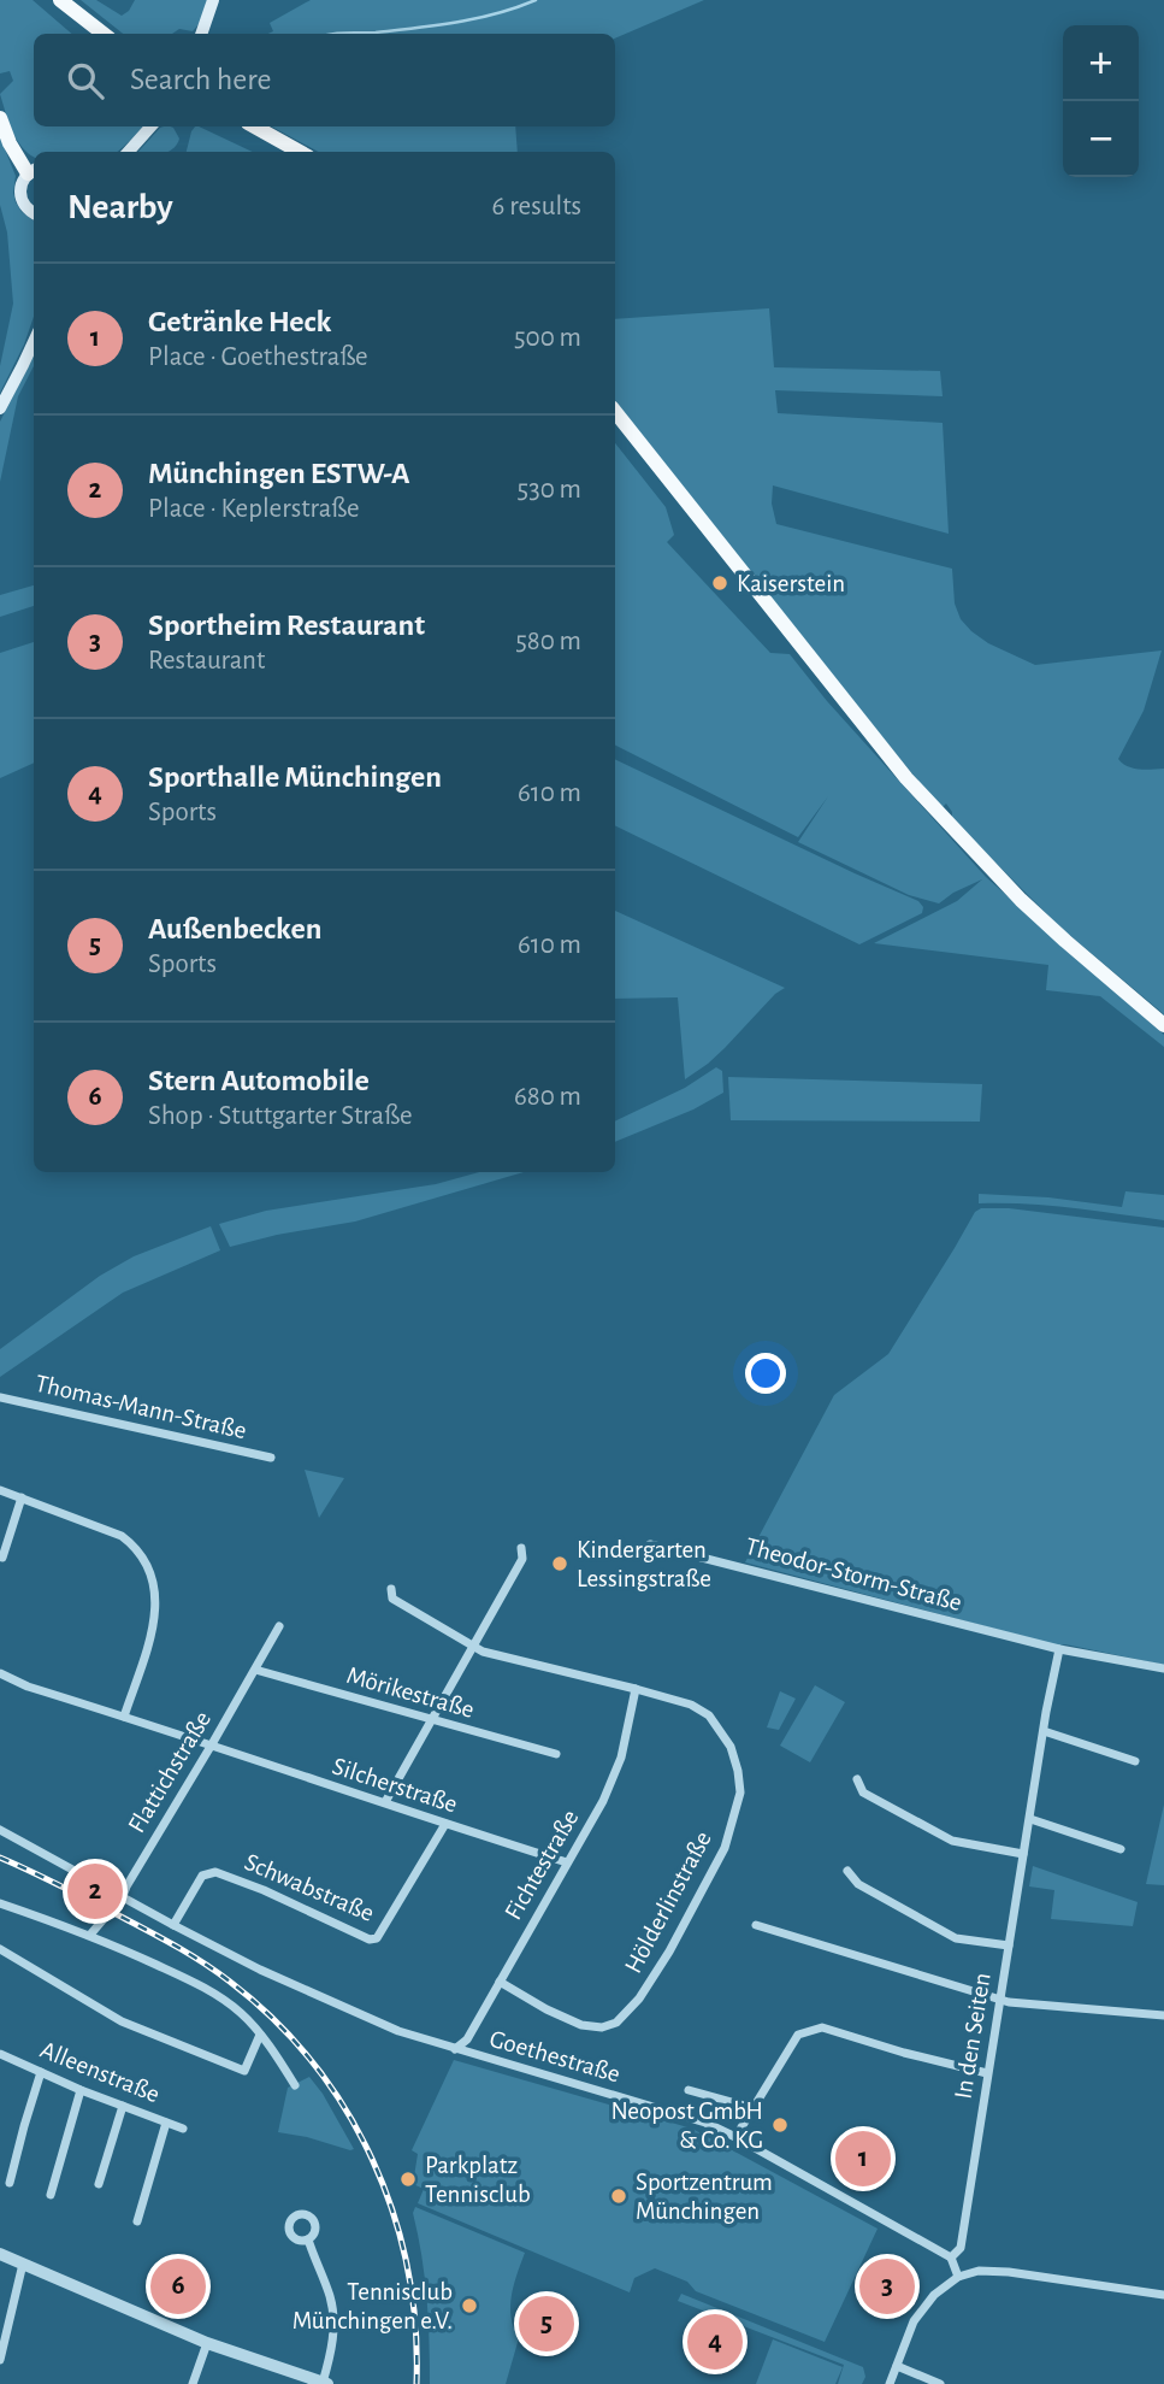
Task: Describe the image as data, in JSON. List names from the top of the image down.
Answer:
{
  "streets": {
    "street": [
      "Thomas-Mann-Straße",
      "Theodor-Storm-Straße",
      "Mörikestraße",
      "Flattichstraße",
      "Silcherstraße",
      "Fichtestraße",
      "Schwabstraße",
      "Hölderlinstraße",
      "In den Seiten",
      "Goethestraße",
      "Alleenstraße"
    ]
  },
  "crossings": [
    ["Theodor-Storm-Straße", "In den Seiten"],
    ["Mörikestraße", "Flattichstraße"],
    ["Flattichstraße", "Silcherstraße"],
    ["Flattichstraße", "Goethestraße"],
    ["Silcherstraße", "Fichtestraße"],
    ["Silcherstraße", "Schwabstraße"],
    ["Fichtestraße", "Hölderlinstraße"],
    ["Fichtestraße", "Goethestraße"],
    ["Schwabstraße", "Goethestraße"],
    ["In den Seiten", "Goethestraße"]
  ],
  "places": [
    "Kaiserstein",
    "Kindergarten Lessingstraße",
    "Neopost GmbH & Co. KG",
    "Parkplatz Tennisclub",
    "Sportzentrum Münchingen",
    "Tennisclub Münchingen e.V."
  ],
  "page": {
    "map_buttons": ["+", "−"],
    "search": "Search here",
    "heading": ["Nearby", "6 results"],
    "list": [
      {
        "mark": "1",
        "name": "Getränke Heck",
        "note": "Place · Goethestraße",
        "value": "500 m"
      },
      {
        "mark": "2",
        "name": "Münchingen ESTW-A",
        "note": "Place · Keplerstraße",
        "value": "530 m"
      },
      {
        "mark": "3",
        "name": "Sportheim Restaurant",
        "note": "Restaurant",
        "value": "580 m"
      },
      {
        "mark": "4",
        "name": "Sporthalle Münchingen",
        "note": "Sports",
        "value": "610 m"
      },
      {
        "mark": "5",
        "name": "Außenbecken",
        "note": "Sports",
        "value": "610 m"
      },
      {
        "mark": "6",
        "name": "Stern Automobile",
        "note": "Shop · Stuttgarter Straße",
        "value": "680 m"
      }
    ],
    "pins": [
      "2",
      "1",
      "3",
      "6",
      "5",
      "4"
    ]
  }
}
